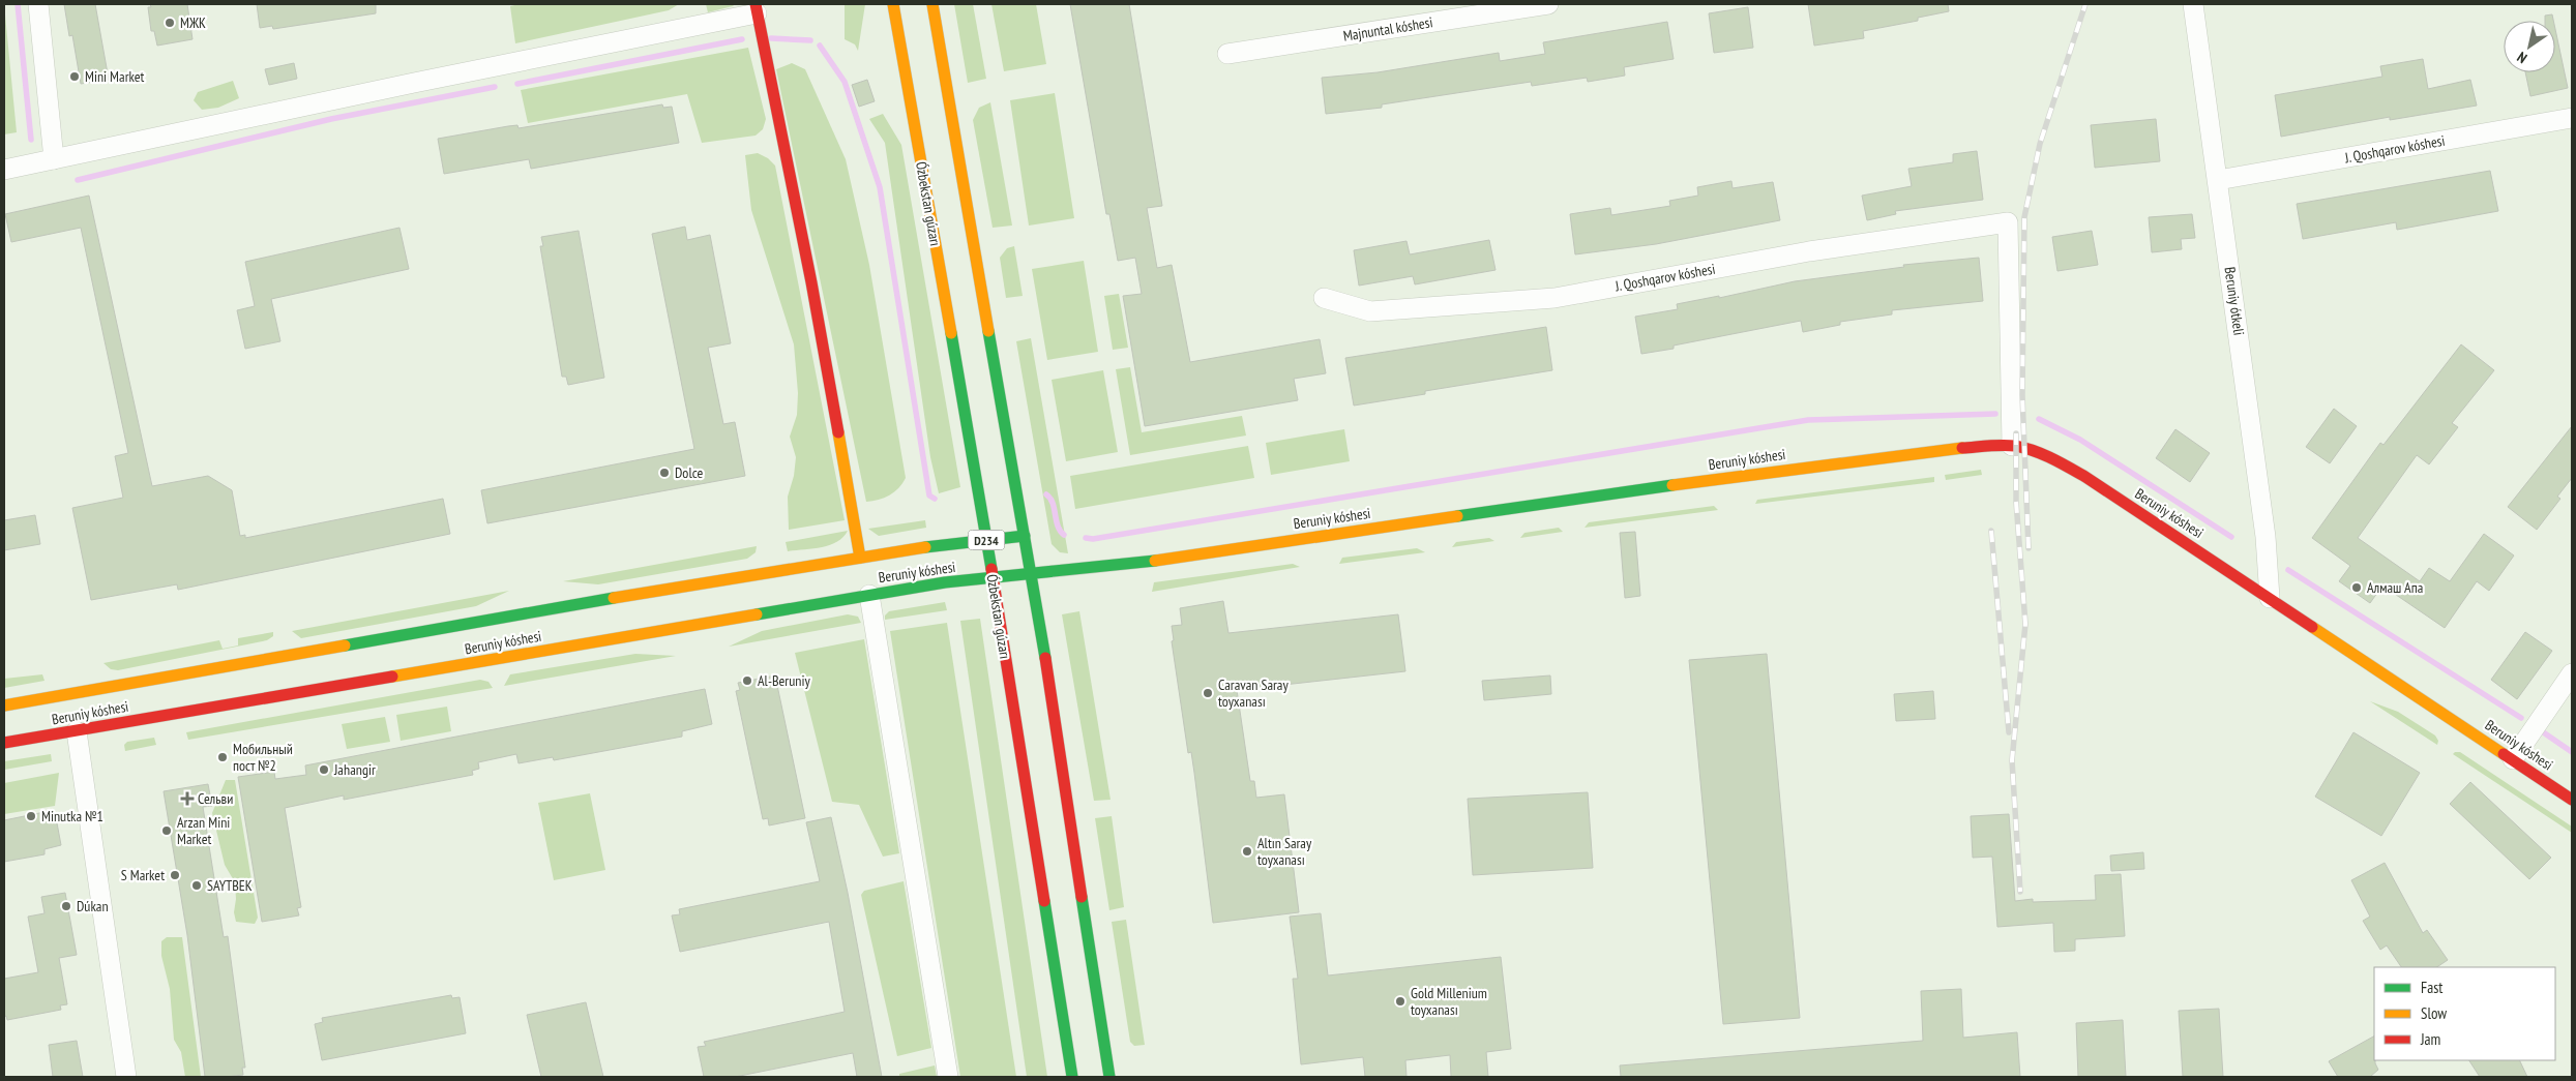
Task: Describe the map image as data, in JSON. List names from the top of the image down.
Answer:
{
  "streets": {
    "main road": ["Ózbekstan gúzarı", "Beruniy kóshesi", "D234"],
    "street": ["Majnuntal kóshesi", "J. Qoshqarov kóshesi", "Beruniy ótkeli"]
  },
  "crossings": [
    ["J. Qoshqarov kóshesi", "Beruniy ótkeli"],
    ["J. Qoshqarov kóshesi", "Beruniy kóshesi"],
    ["Ózbekstan gúzarı", "Beruniy kóshesi"],
    ["Beruniy ótkeli", "Beruniy kóshesi"],
    ["Beruniy kóshesi", "D234"]
  ],
  "places": {
    "other": [
      "МЖК",
      "Mini Market",
      "Dolce",
      "Алмаш Апа",
      "Al-Beruniy",
      "Caravan Saray toyxanası",
      "Мобильный пост №2",
      "Jahangir",
      "Minutka №1",
      "Arzan Mini Market",
      "Altın Saray toyxanası",
      "S Market",
      "SAYTBEK",
      "Dúkan",
      "Gold Millenium toyxanası"
    ],
    "health": ["Сельви"]
  },
  "legend": ["Fast", "Slow", "Jam"],
  "north": "bottom left"
}
